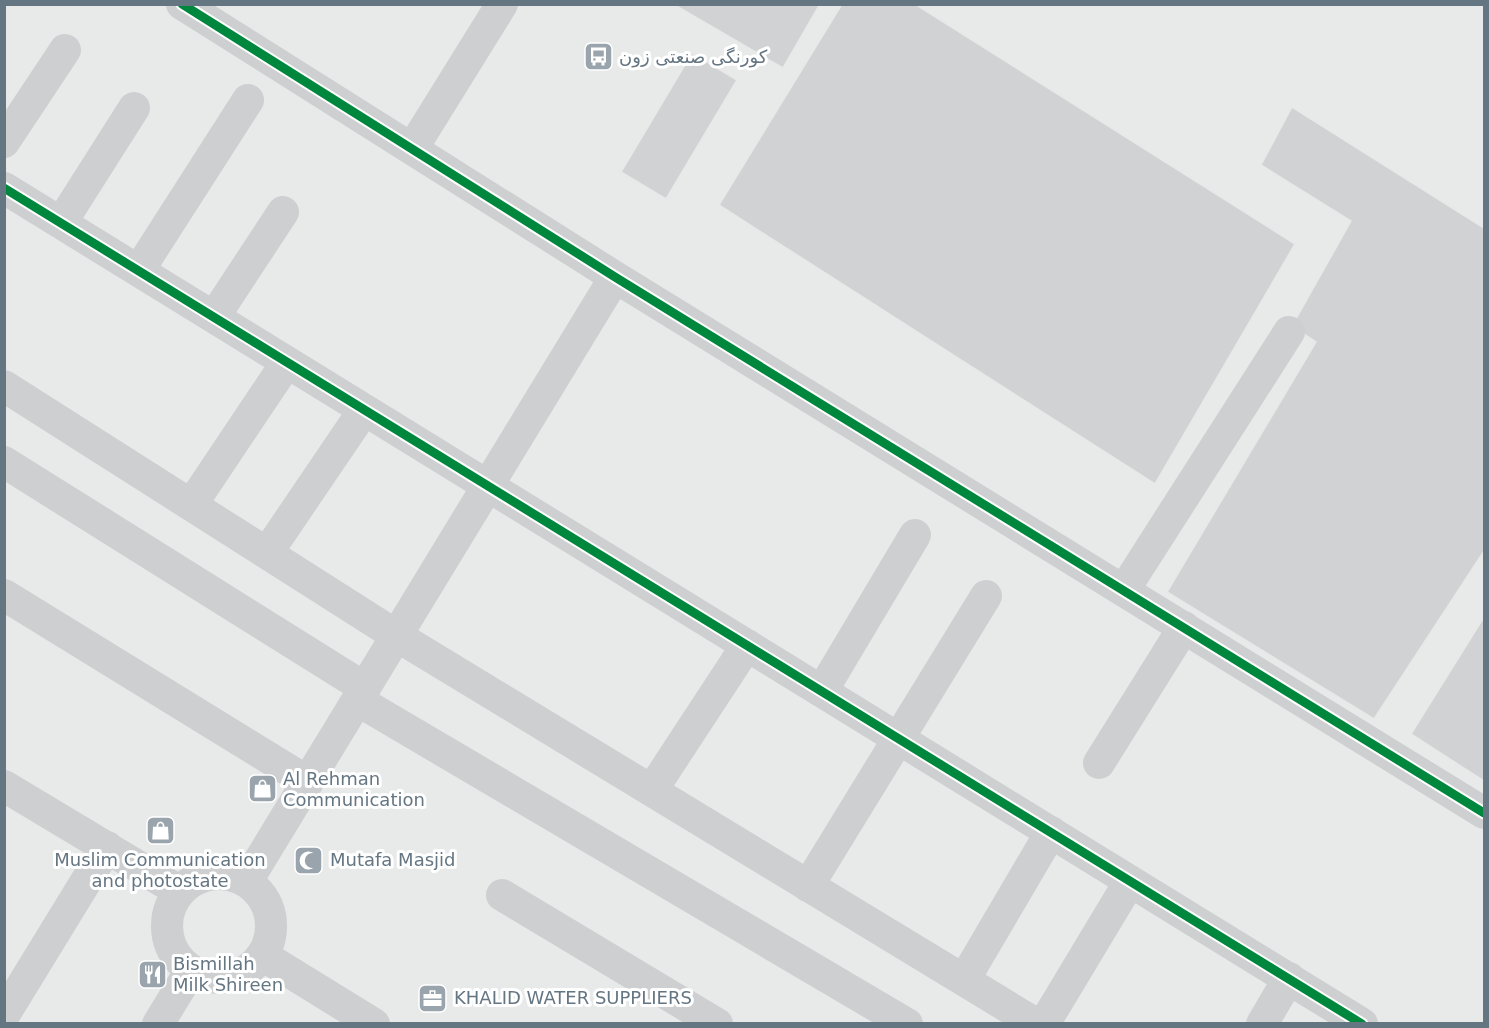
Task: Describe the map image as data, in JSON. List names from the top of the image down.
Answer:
{
  "places": {
    "bus stop": ["کورنگی صنعتی زون"],
    "shop": ["Al Rehman Communication", "Muslim Communication and photostate"],
    "mosque": ["Mutafa Masjid"],
    "restaurant": ["Bismillah Milk Shireen"],
    "office": ["KHALID WATER SUPPLIERS"]
  }
}
